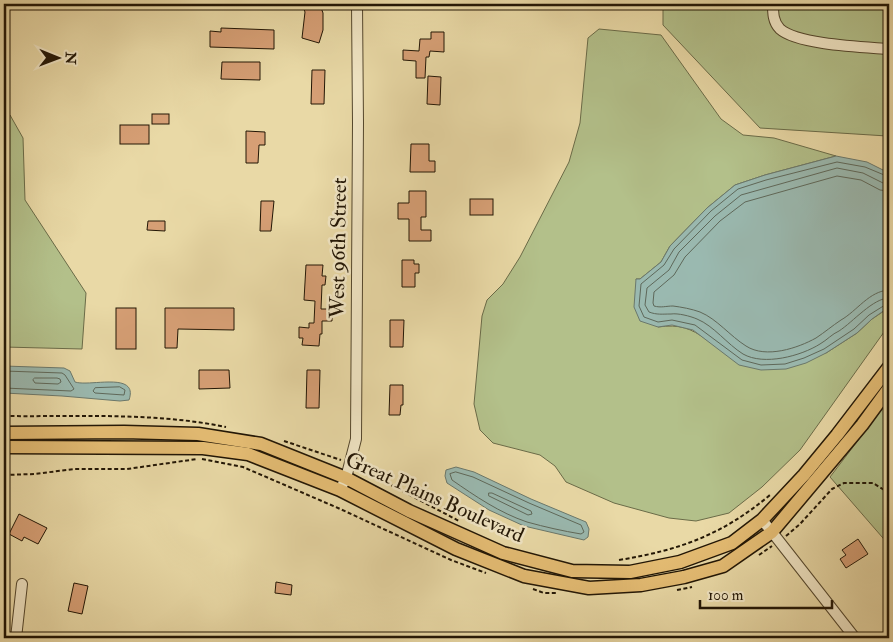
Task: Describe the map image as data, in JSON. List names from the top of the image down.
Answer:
{
  "streets": {
    "main road": ["Great Plains Boulevard"],
    "street": ["West 96th Street"]
  },
  "crossings": [
    ["West 96th Street", "Great Plains Boulevard"]
  ],
  "scale_bar": "100 m",
  "north": "right"
}
